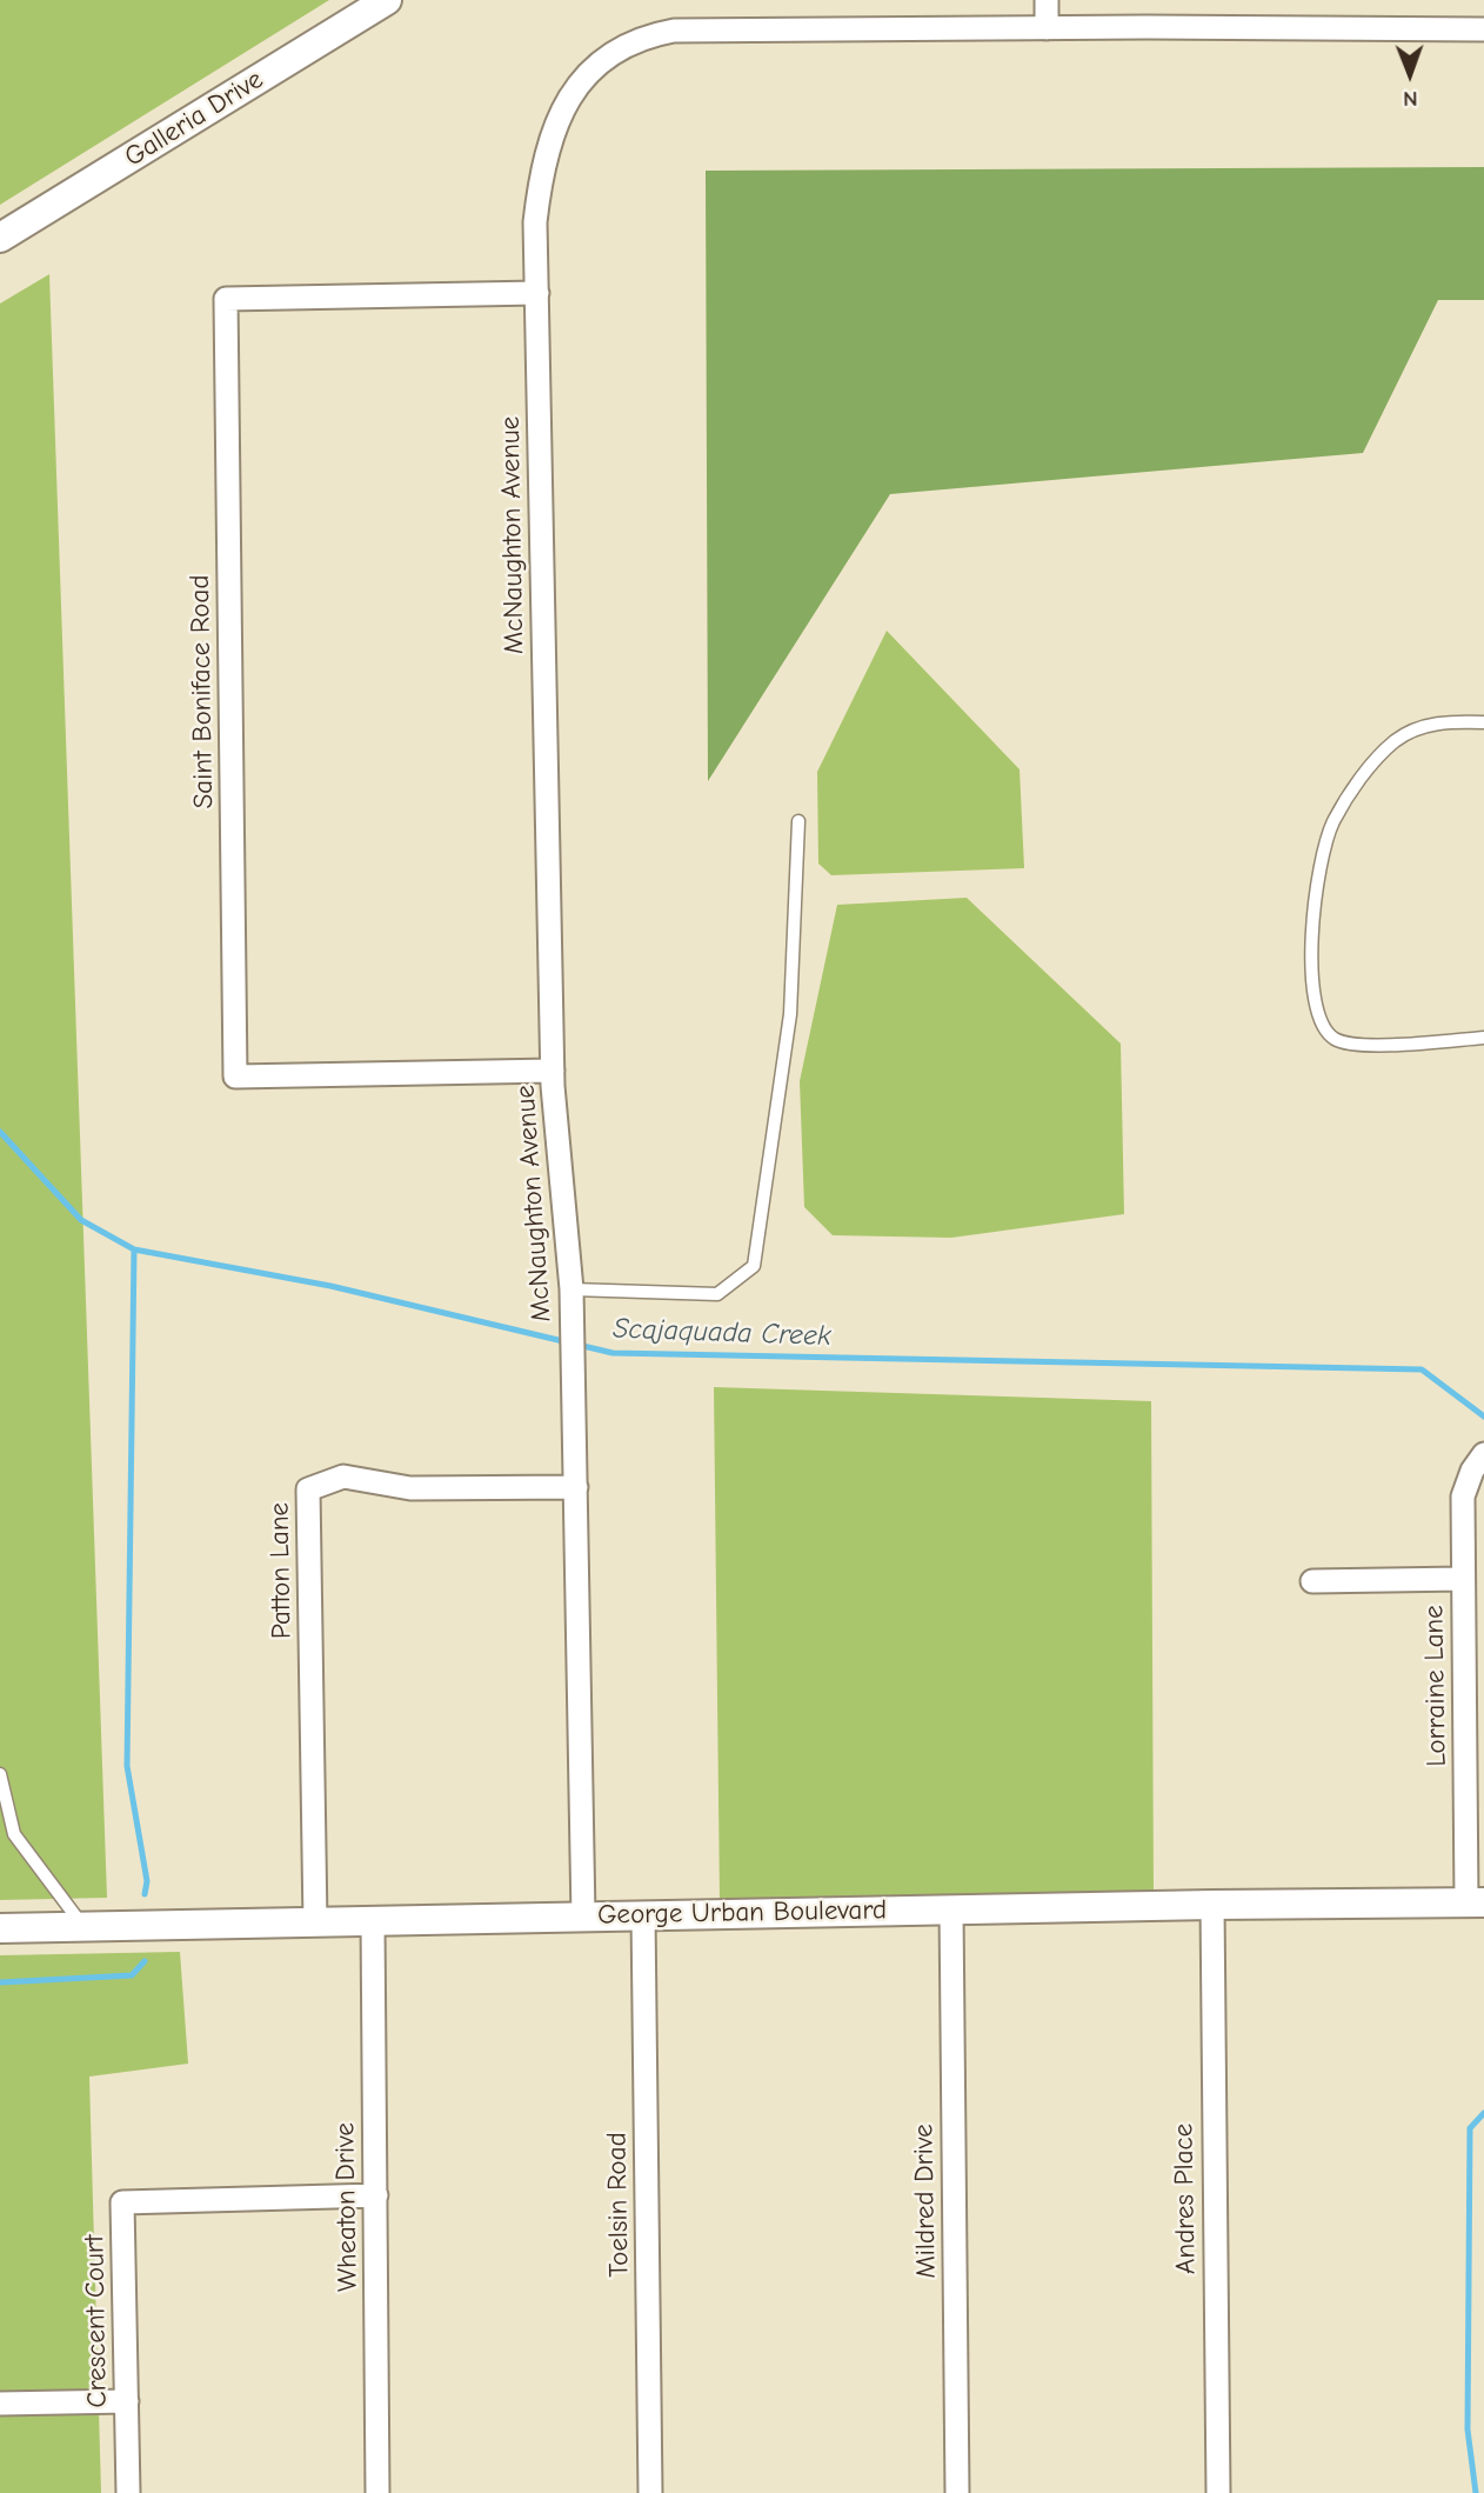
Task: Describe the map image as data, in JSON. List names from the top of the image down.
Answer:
{
  "streets": {
    "street": [
      "Galleria Drive",
      "McNaughton Avenue",
      "Saint Boniface Road",
      "Patton Lane",
      "Lorraine Lane",
      "George Urban Boulevard",
      "Andres Place",
      "Mildred Drive",
      "Toelsin Road",
      "Wheaton Drive",
      "Crescent Court"
    ]
  },
  "crossings": [
    ["McNaughton Avenue", "Saint Boniface Road"],
    ["McNaughton Avenue", "Patton Lane"],
    ["McNaughton Avenue", "George Urban Boulevard"],
    ["Patton Lane", "George Urban Boulevard"],
    ["Lorraine Lane", "George Urban Boulevard"],
    ["George Urban Boulevard", "Andres Place"],
    ["George Urban Boulevard", "Mildred Drive"],
    ["George Urban Boulevard", "Toelsin Road"],
    ["George Urban Boulevard", "Wheaton Drive"],
    ["Wheaton Drive", "Crescent Court"]
  ],
  "water": ["Scajaquada Creek"],
  "north": "bottom"
}
